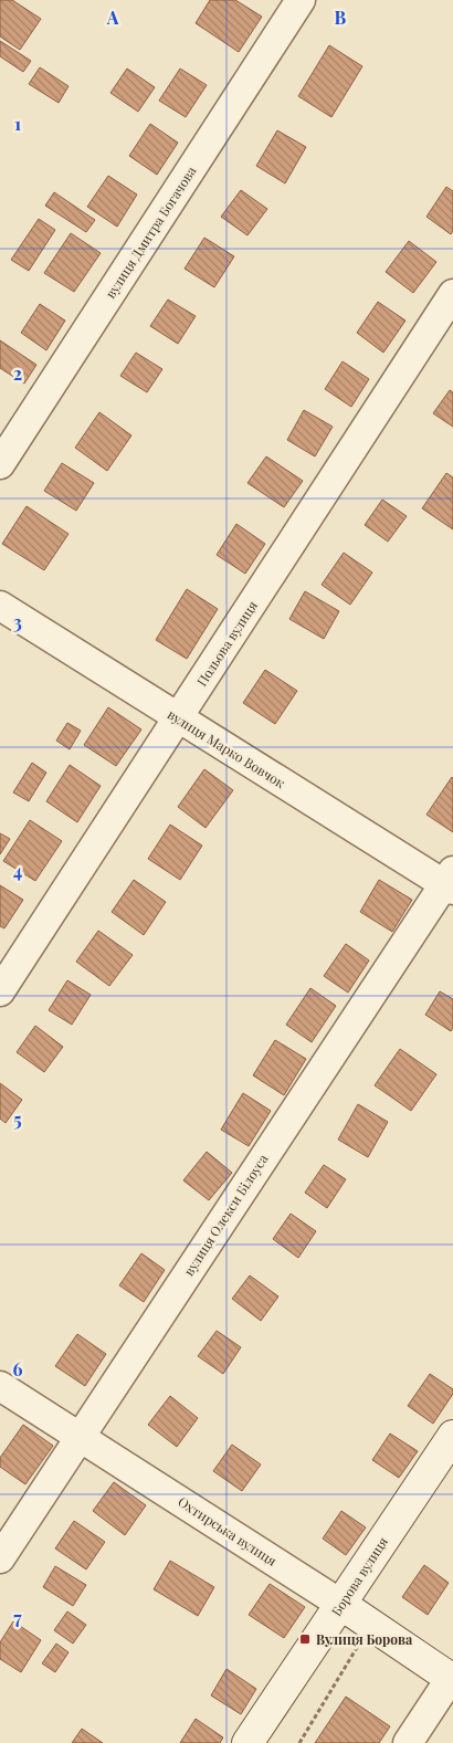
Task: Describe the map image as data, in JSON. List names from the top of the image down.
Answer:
{
  "streets": {
    "street": [
      "вулиця Дмитра Богачова",
      "Польова вулиця",
      "вулиця Марко Вовчок",
      "вулиця Олекси Білоуса",
      "Охтирська вулиця",
      "Борова вулиця"
    ]
  },
  "crossings": [
    ["Польова вулиця", "вулиця Марко Вовчок"],
    ["вулиця Марко Вовчок", "вулиця Олекси Білоуса"],
    ["вулиця Олекси Білоуса", "Охтирська вулиця"],
    ["Охтирська вулиця", "Борова вулиця"]
  ],
  "places": {
    "transit": ["Вулиця Борова"]
  },
  "grid": {
    "columns": ["A", "B"],
    "rows": [
      "1",
      "2",
      "3",
      "4",
      "5",
      "6",
      "7"
    ]
  }
}
